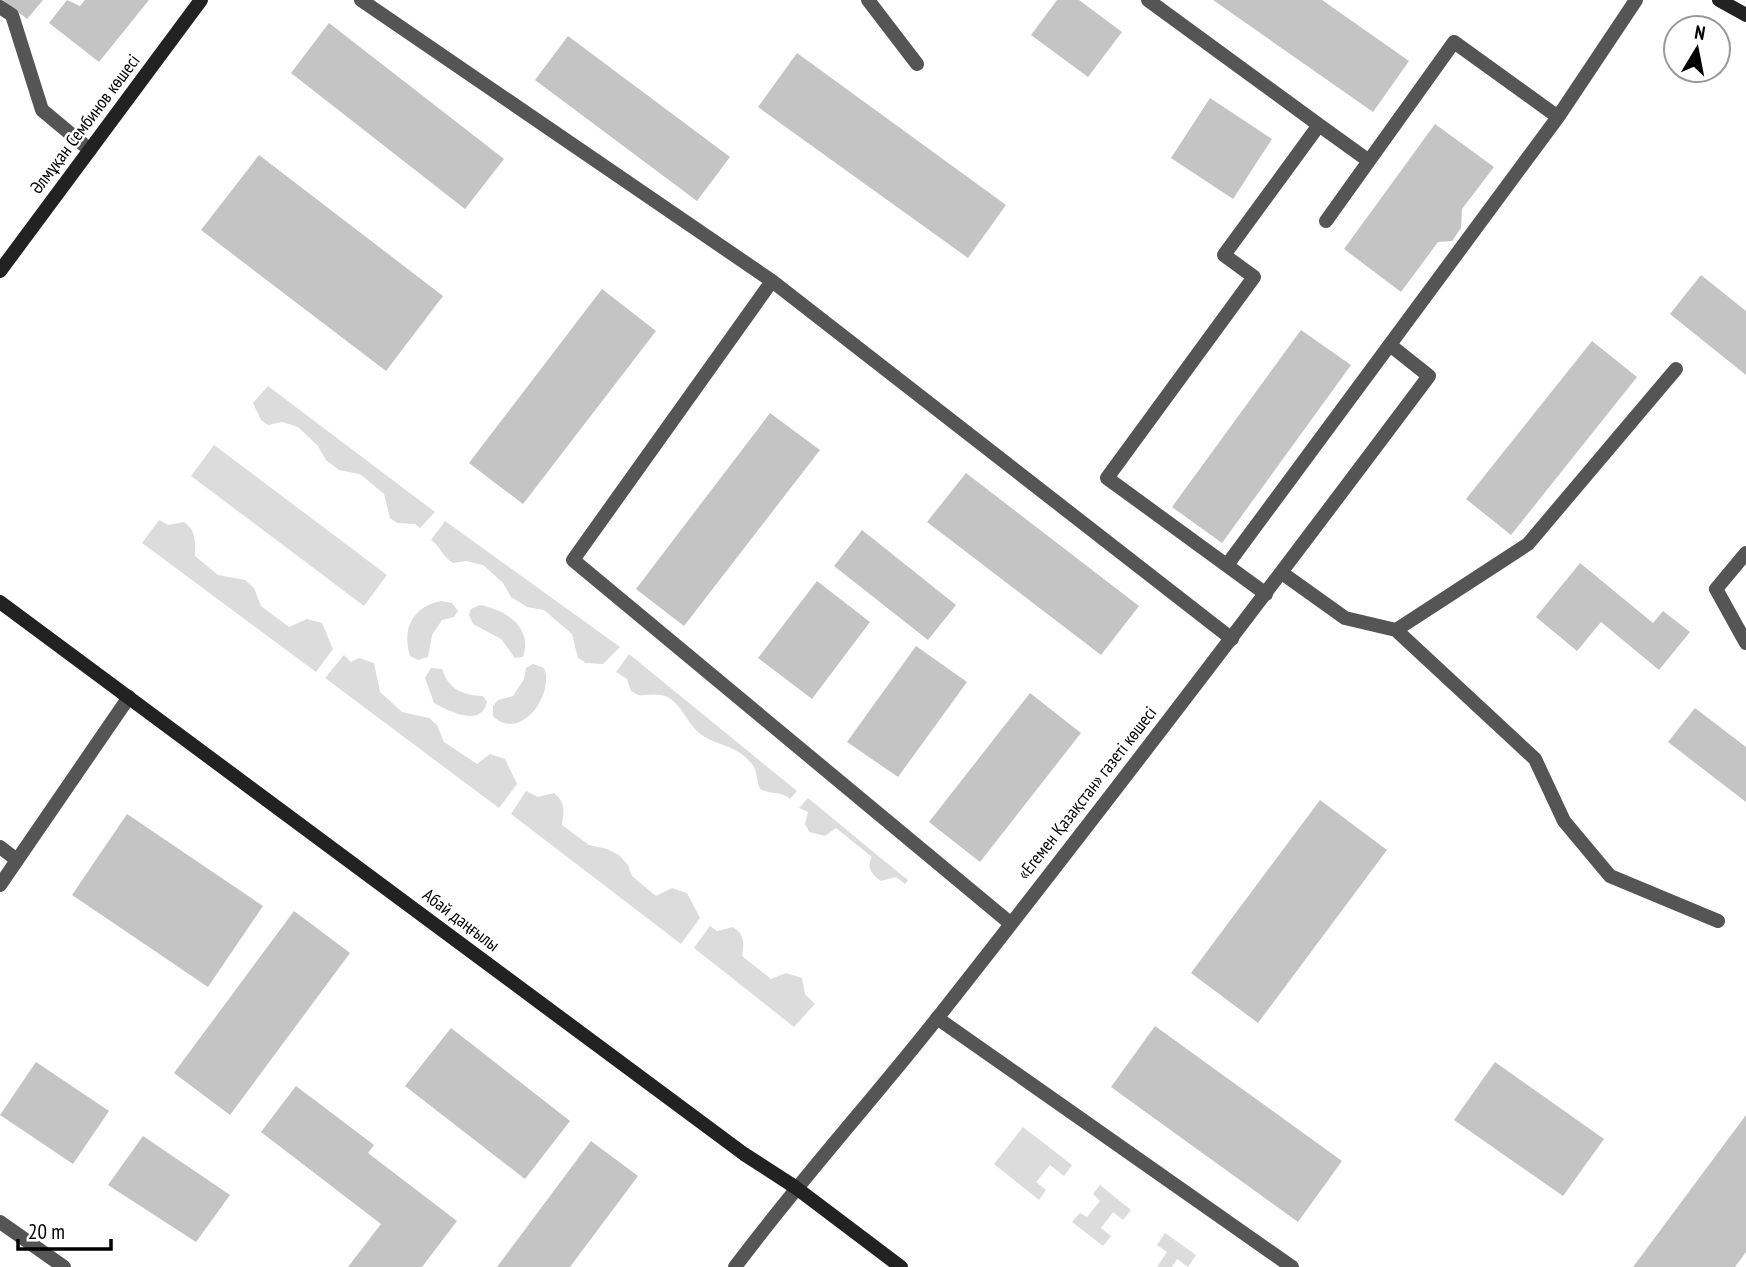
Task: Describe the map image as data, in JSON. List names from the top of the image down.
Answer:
{
  "streets": {
    "street": ["Әлмұқан Сембинов көшесі", "«Егемен Қазақстан» газеті көшесі", "Абай даңғылы"]
  },
  "crossings": [
    ["«Егемен Қазақстан» газеті көшесі", "Абай даңғылы"]
  ],
  "scale_bar": "20 m",
  "north": "top"
}
